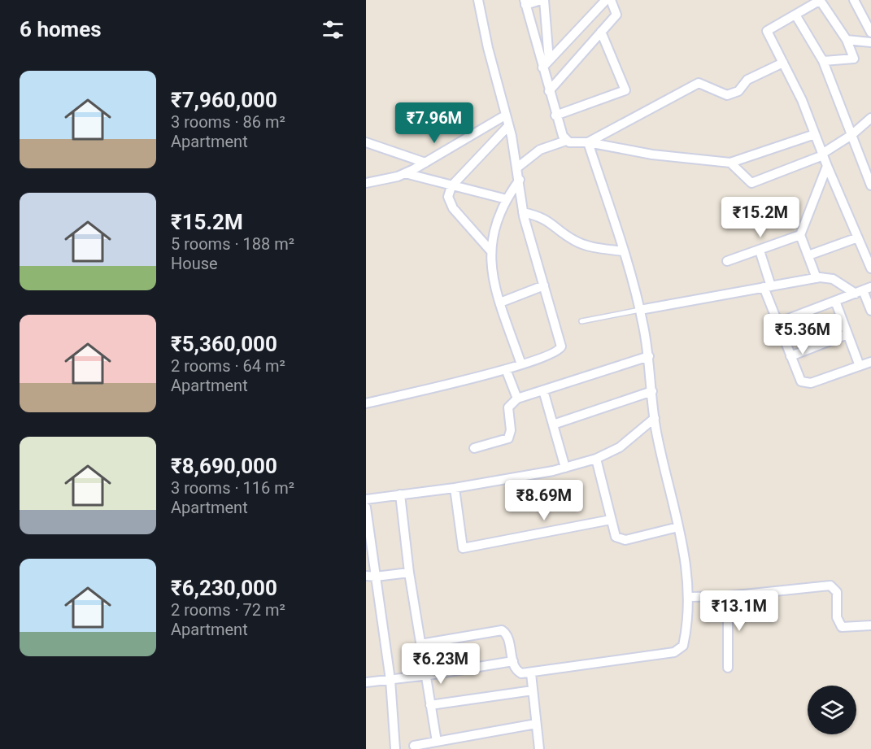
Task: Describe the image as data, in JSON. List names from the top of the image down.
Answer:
{
  "page": {
    "heading": "6 homes",
    "list": [
      {
        "name": "₹7,960,000",
        "note": "3 rooms · 86 m² · Apartment"
      },
      {
        "name": "₹15.2M",
        "note": "5 rooms · 188 m² · House"
      },
      {
        "name": "₹5,360,000",
        "note": "2 rooms · 64 m² · Apartment"
      },
      {
        "name": "₹8,690,000",
        "note": "3 rooms · 116 m² · Apartment"
      },
      {
        "name": "₹6,230,000",
        "note": "2 rooms · 72 m² · Apartment"
      }
    ],
    "price": [
      "₹7.96M",
      "₹15.2M",
      "₹5.36M",
      "₹8.69M",
      "₹13.1M",
      "₹6.23M"
    ]
  }
}
